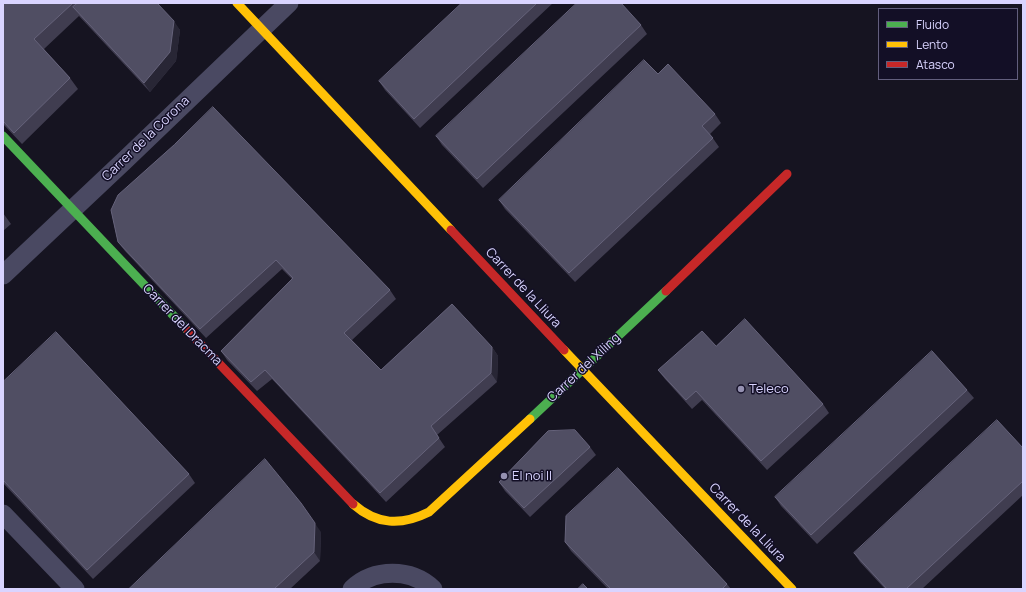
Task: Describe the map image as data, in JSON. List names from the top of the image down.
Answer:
{
  "streets": {
    "street": [
      "Carrer de la Corona",
      "Carrer de la Lliura",
      "Carrer del Dracma",
      "Carrer del Xíling"
    ]
  },
  "crossings": [
    ["Carrer de la Corona", "Carrer de la Lliura"],
    ["Carrer de la Corona", "Carrer del Dracma"],
    ["Carrer de la Lliura", "Carrer del Xíling"],
    ["Carrer del Dracma", "Carrer del Xíling"]
  ],
  "places": ["Teleco", "El noi II"],
  "legend": ["Fluido", "Lento", "Atasco"]
}
